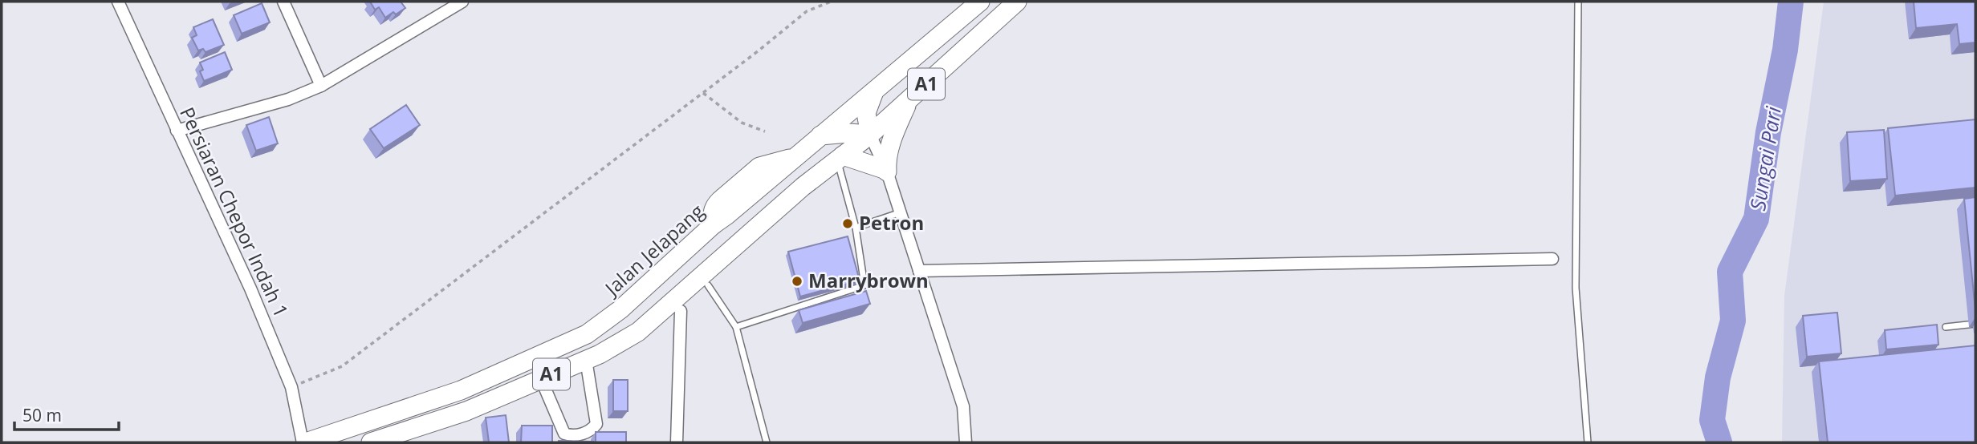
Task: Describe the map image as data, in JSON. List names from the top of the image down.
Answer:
{
  "streets": {
    "main road": ["A1", "Jalan Jelapang"],
    "street": ["Persiaran Chepor Indah 1"]
  },
  "crossings": [
    ["A1", "Jalan Jelapang"],
    ["Persiaran Chepor Indah 1", "Jalan Jelapang"]
  ],
  "water": ["Sungai Pari"],
  "places": ["Petron", "Marrybrown"],
  "scale_bar": "50 m"
}
